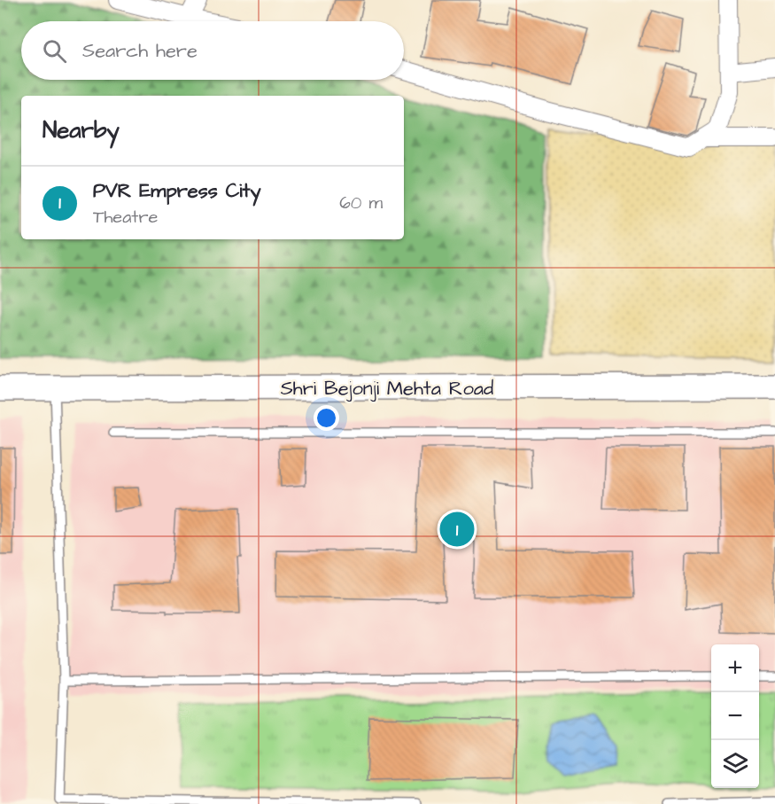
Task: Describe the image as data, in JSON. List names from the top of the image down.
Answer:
{
  "streets": {
    "main road": ["Shri Bejonji Mehta Road"]
  },
  "page": {
    "search": "Search here",
    "heading": "Nearby",
    "list": [
      {
        "mark": "1",
        "name": "PVR Empress City",
        "note": "Theatre",
        "value": "60 m"
      }
    ],
    "pins": "1",
    "map_buttons": ["+", "−"]
  }
}
